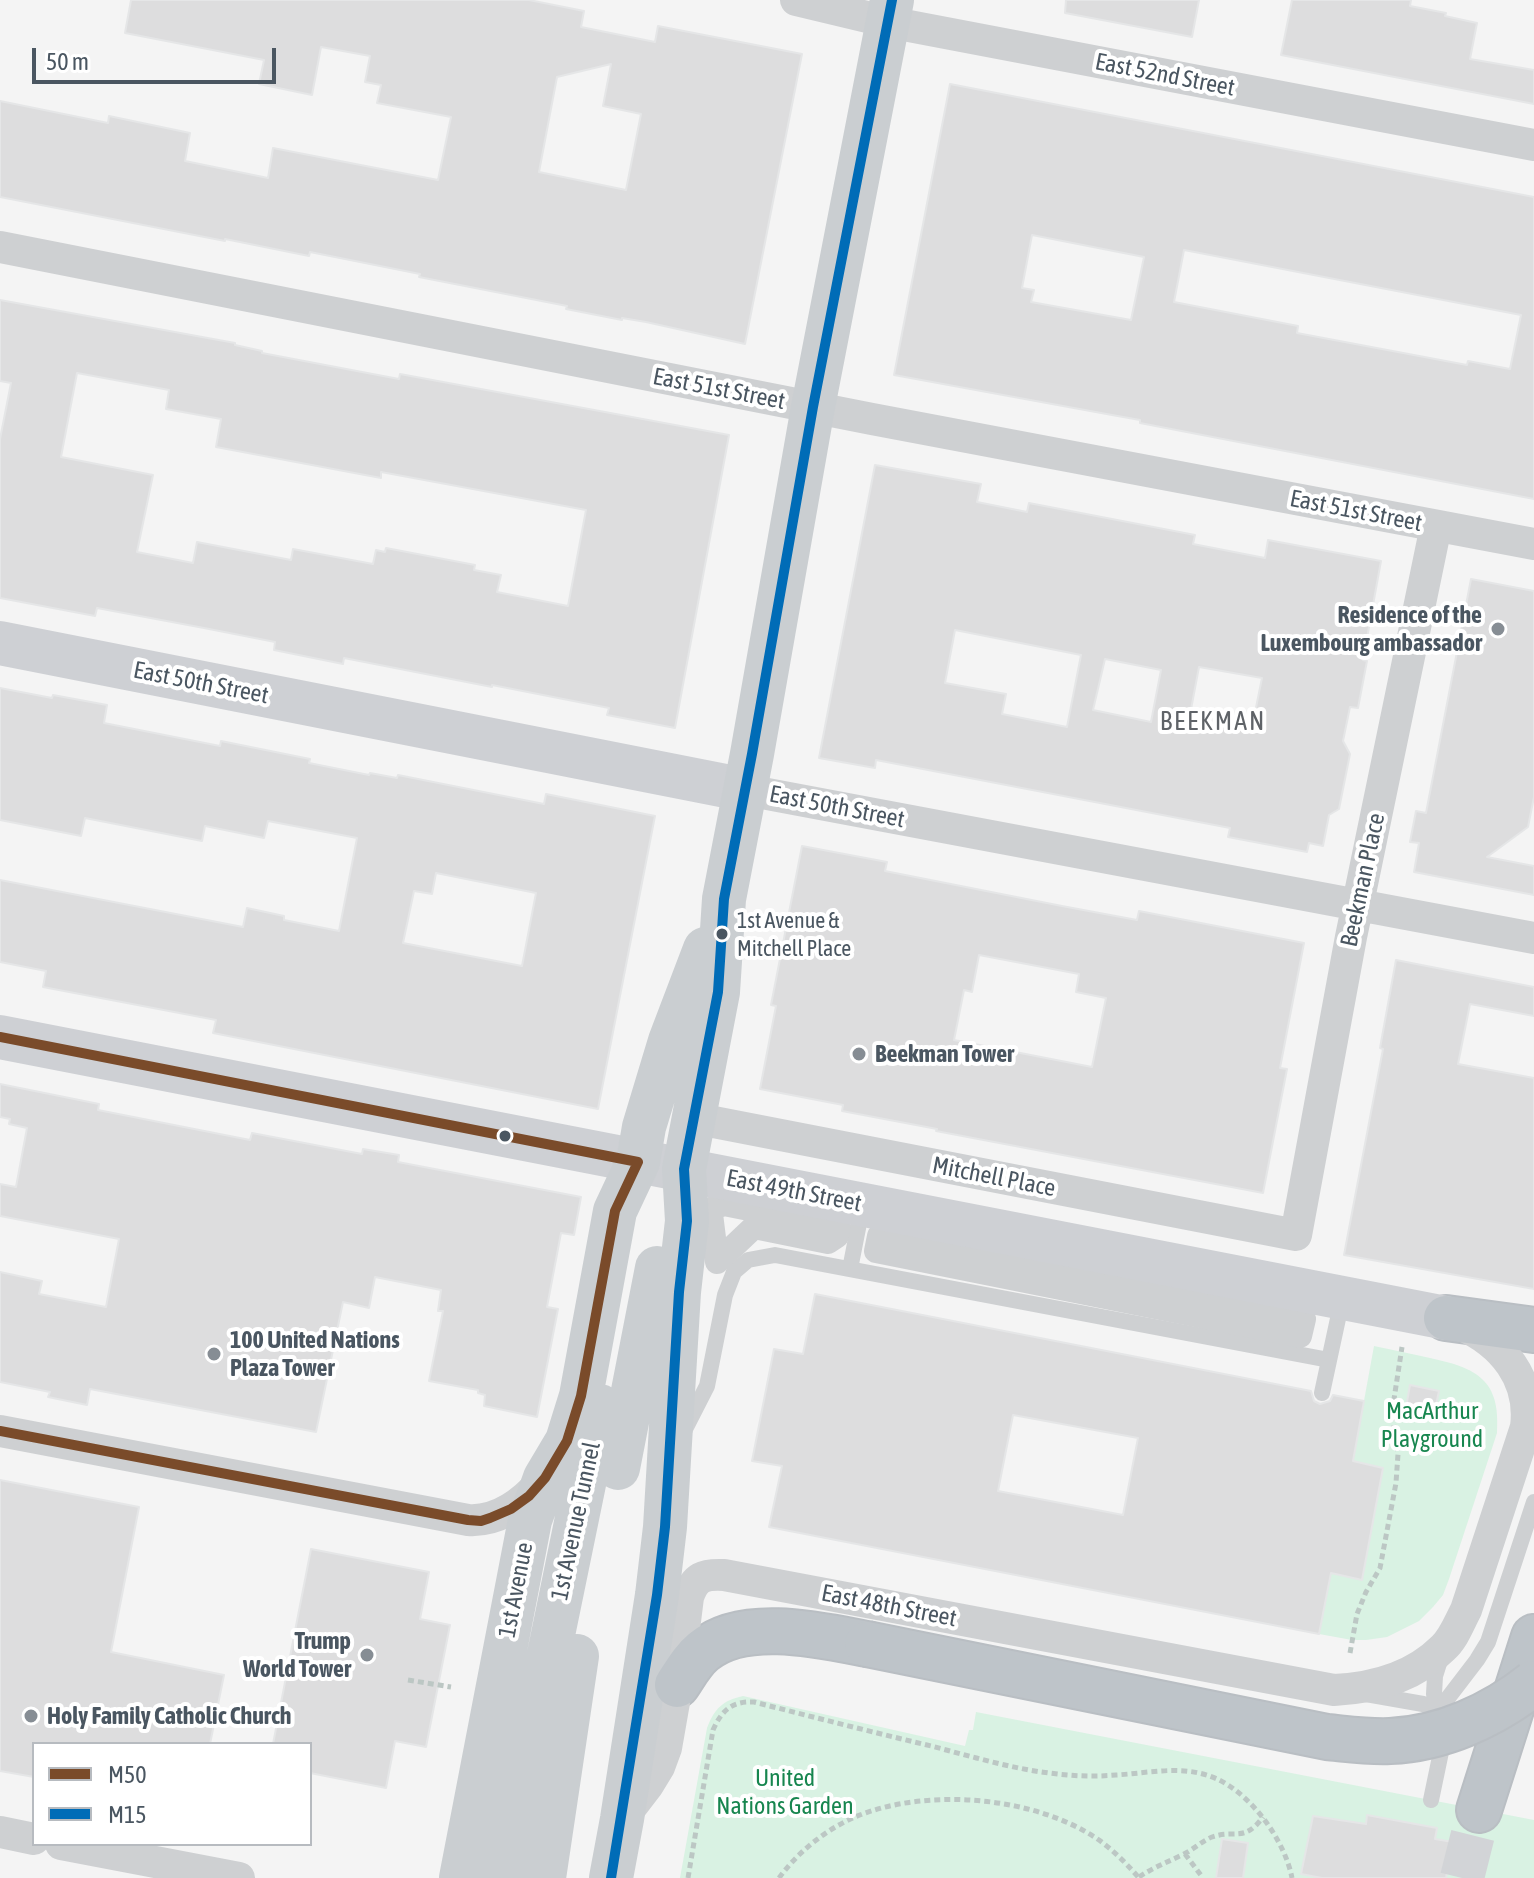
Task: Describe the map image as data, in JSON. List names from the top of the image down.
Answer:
{
  "streets": {
    "main road": [
      "East 50th Street",
      "East 49th Street",
      "1st Avenue Tunnel",
      "1st Avenue"
    ],
    "street": [
      "East 52nd Street",
      "East 51st Street",
      "Beekman Place",
      "Mitchell Place",
      "East 48th Street"
    ]
  },
  "crossings": [
    ["East 52nd Street", "1st Avenue"],
    ["East 51st Street", "Beekman Place"],
    ["East 51st Street", "1st Avenue"],
    ["East 50th Street", "Beekman Place"],
    ["East 50th Street", "1st Avenue"],
    ["Beekman Place", "Mitchell Place"],
    ["Mitchell Place", "1st Avenue"],
    ["East 49th Street", "1st Avenue Tunnel"],
    ["East 49th Street", "1st Avenue"],
    ["1st Avenue Tunnel", "1st Avenue"],
    ["1st Avenue", "East 48th Street"]
  ],
  "districts": ["BEEKMAN"],
  "parks": ["MacArthur Playground", "United Nations Garden"],
  "places": [
    "Residence of the Luxembourg ambassador",
    "1st Avenue & Mitchell Place",
    "Beekman Tower",
    "100 United Nations Plaza Tower",
    "Trump World Tower",
    "Holy Family Catholic Church"
  ],
  "lines": ["transit line M15", "transit line M50"],
  "legend": ["M50", "M15"],
  "scale_bar": "50 m"
}
